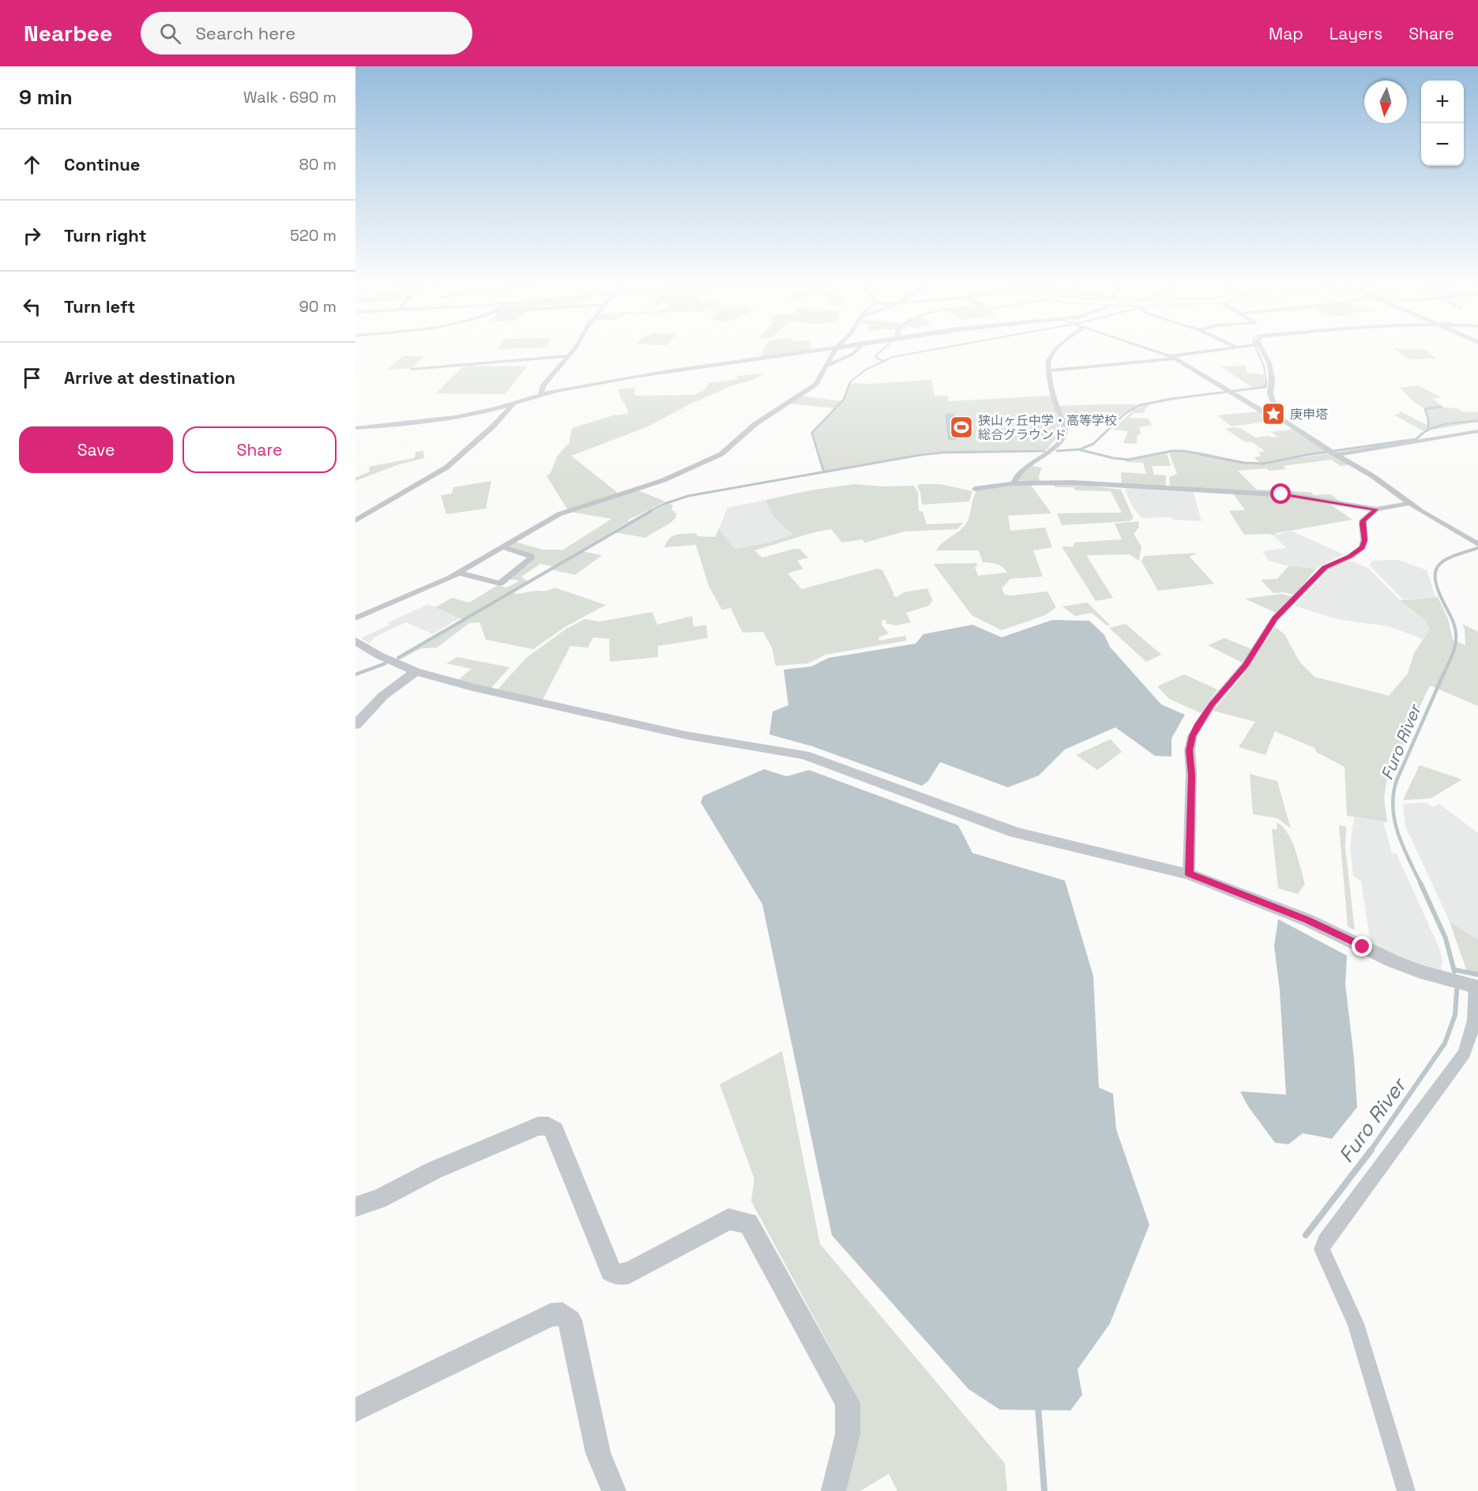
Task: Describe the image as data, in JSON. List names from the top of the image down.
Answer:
{
  "water": ["Furo River"],
  "places": {
    "place": ["庚申塔"],
    "sports": ["狭山ヶ丘中学・高等学校 総合グラウンド"]
  },
  "north": "bottom",
  "page": {
    "header": "Nearbee",
    "search": "Search here",
    "nav": ["Map", "Layers", "Share"],
    "heading": ["9 min", "Walk · 690 m"],
    "map_buttons": ["+", "−"],
    "list": [
      ["Continue", "80 m"],
      ["Turn right", "520 m"],
      ["Turn left", "90 m"],
      "Arrive at destination"
    ],
    "buttons": ["Save", "Share"]
  }
}
